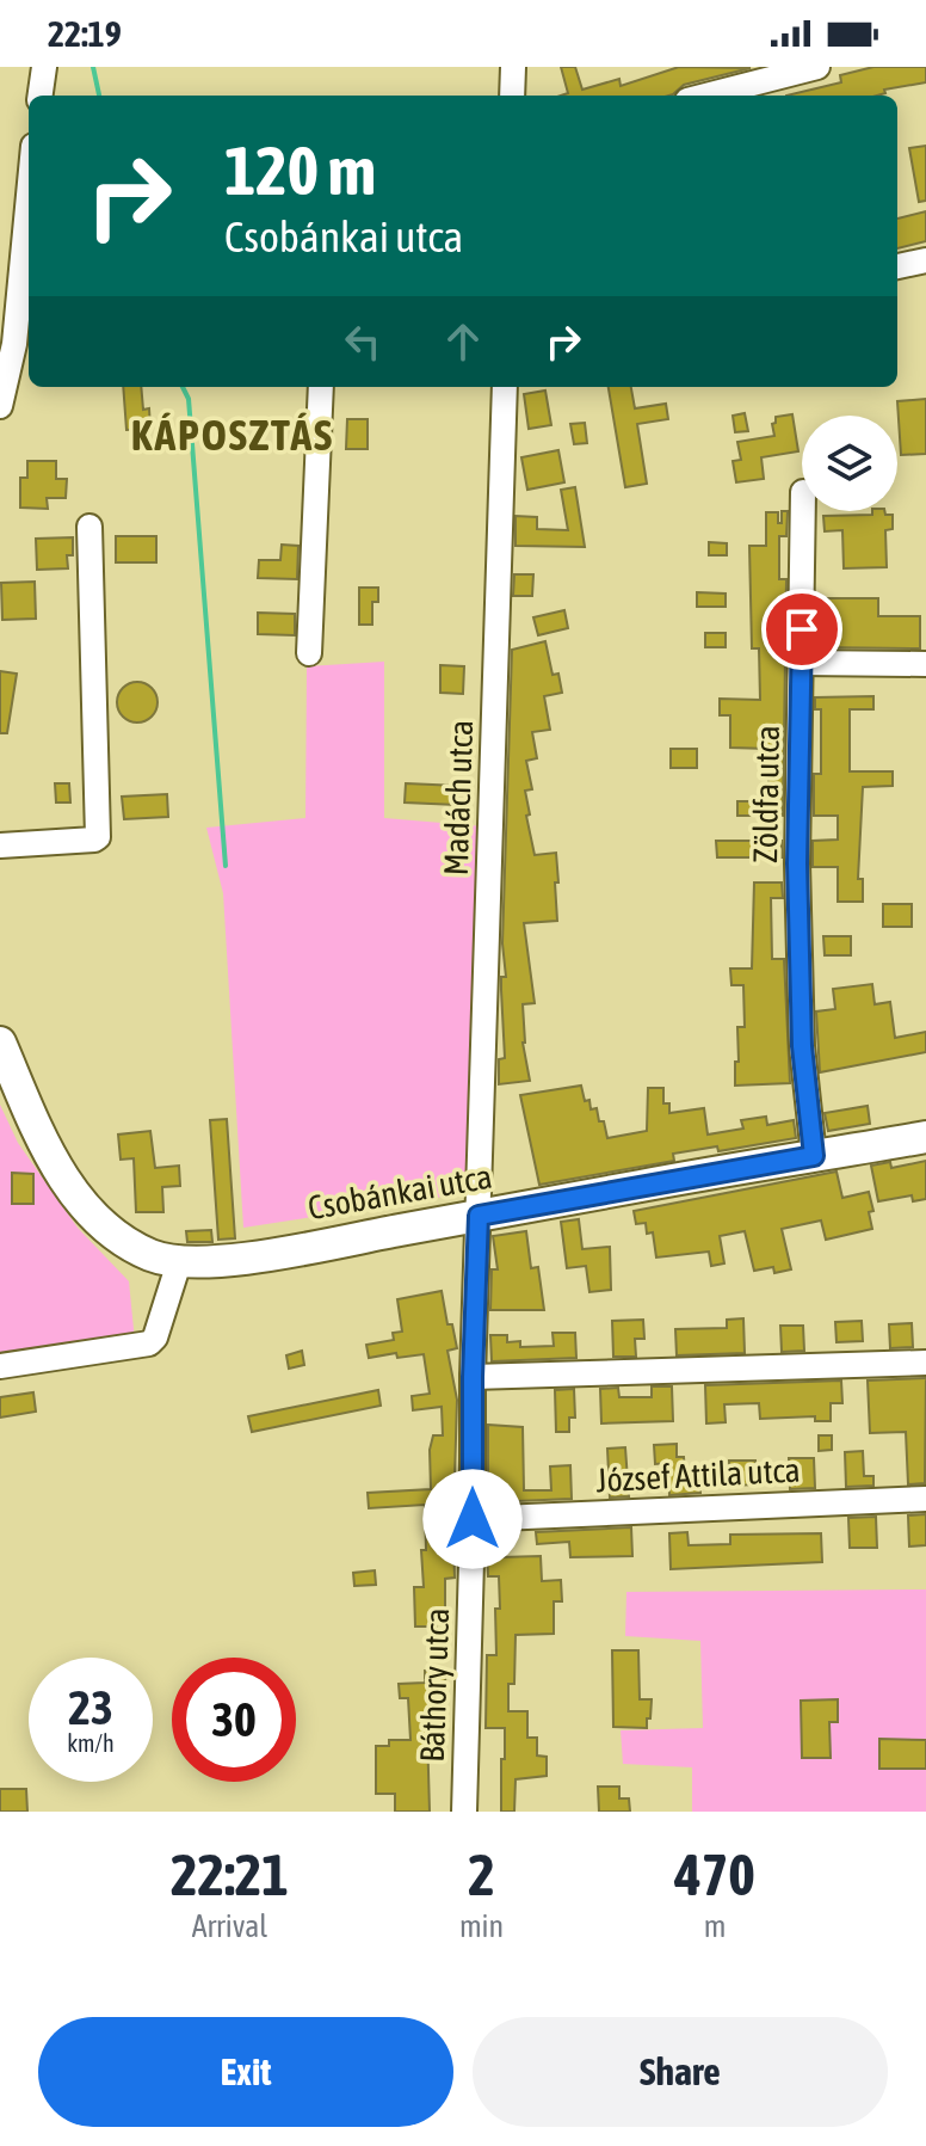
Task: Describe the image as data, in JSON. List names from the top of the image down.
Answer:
{
  "streets": {
    "main road": ["Csobánkai utca"],
    "street": [
      "Zöldfa utca",
      "Madách utca",
      "József Attila utca",
      "Báthory utca"
    ]
  },
  "crossings": [
    ["Zöldfa utca", "Csobánkai utca"],
    ["Madách utca", "Csobánkai utca"],
    ["Madách utca", "Báthory utca"],
    ["Csobánkai utca", "Báthory utca"],
    ["József Attila utca", "Báthory utca"]
  ],
  "districts": ["KÁPOSZTÁS"],
  "page": {
    "status": "22:19",
    "turn": ["120 m", "Csobánkai utca"],
    "speed": "23 km/h",
    "limit": "30",
    "eta": [
      "22:21",
      "Arrival",
      "2",
      "min",
      "470",
      "m"
    ],
    "buttons": ["Exit", "Share"]
  }
}
